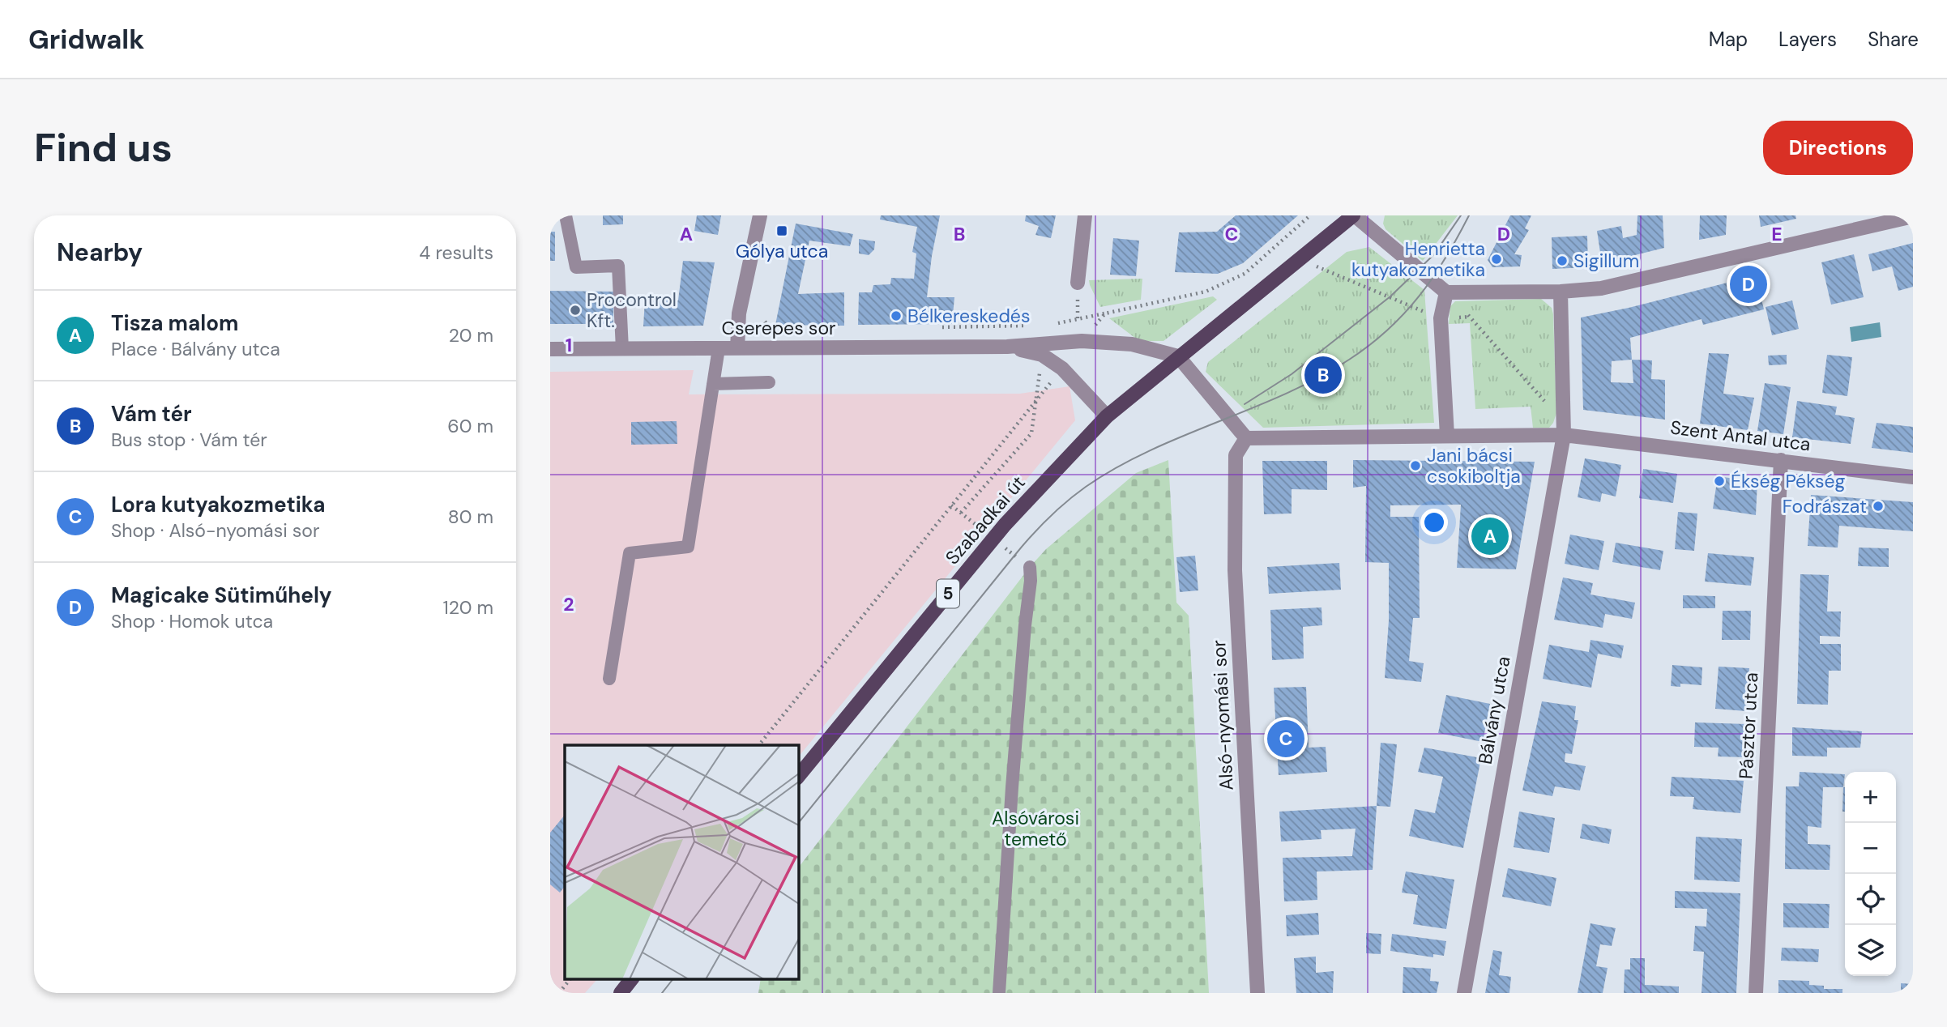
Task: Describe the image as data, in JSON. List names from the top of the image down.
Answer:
{
  "streets": {
    "main road": ["Szabadkai út", "5"],
    "street": [
      "Cserepes sor",
      "Szent Antal utca",
      "Bálvány utca",
      "Alsó-nyomási sor",
      "Pásztor utca"
    ]
  },
  "crossings": [
    ["Cserepes sor", "Szabadkai út"],
    ["Cserepes sor", "5"],
    ["Szent Antal utca", "Bálvány utca"],
    ["Szent Antal utca", "Alsó-nyomási sor"],
    ["Szent Antal utca", "Pásztor utca"],
    ["Szabadkai út", "5"]
  ],
  "parks": ["Alsóvárosi temető"],
  "places": {
    "transit": ["Gólya utca"],
    "other": [
      "Henrietta kutyakozmetika",
      "Sigillum",
      "Procontrol Kft.",
      "Bélkereskedés",
      "Jani bácsi csokiboltja",
      "Ékség Pékség",
      "Fodrászat"
    ]
  },
  "page": {
    "header": "Gridwalk",
    "nav": ["Map", "Layers", "Share"],
    "buttons": "Directions",
    "title": "Find us",
    "heading": ["Nearby", "4 results"],
    "pins": [
      "D",
      "B",
      "A",
      "C"
    ],
    "list": [
      {
        "mark": "A",
        "name": "Tisza malom",
        "note": "Place · Bálvány utca",
        "value": "20 m"
      },
      {
        "mark": "B",
        "name": "Vám tér",
        "note": "Bus stop · Vám tér",
        "value": "60 m"
      },
      {
        "mark": "C",
        "name": "Lora kutyakozmetika",
        "note": "Shop · Alsó-nyomási sor",
        "value": "80 m"
      },
      {
        "mark": "D",
        "name": "Magicake Sütiműhely",
        "note": "Shop · Homok utca",
        "value": "120 m"
      }
    ],
    "map_buttons": ["+", "−"]
  },
  "grid": {
    "columns": [
      "A",
      "B",
      "C",
      "D",
      "E"
    ],
    "rows": ["1", "2"]
  }
}
